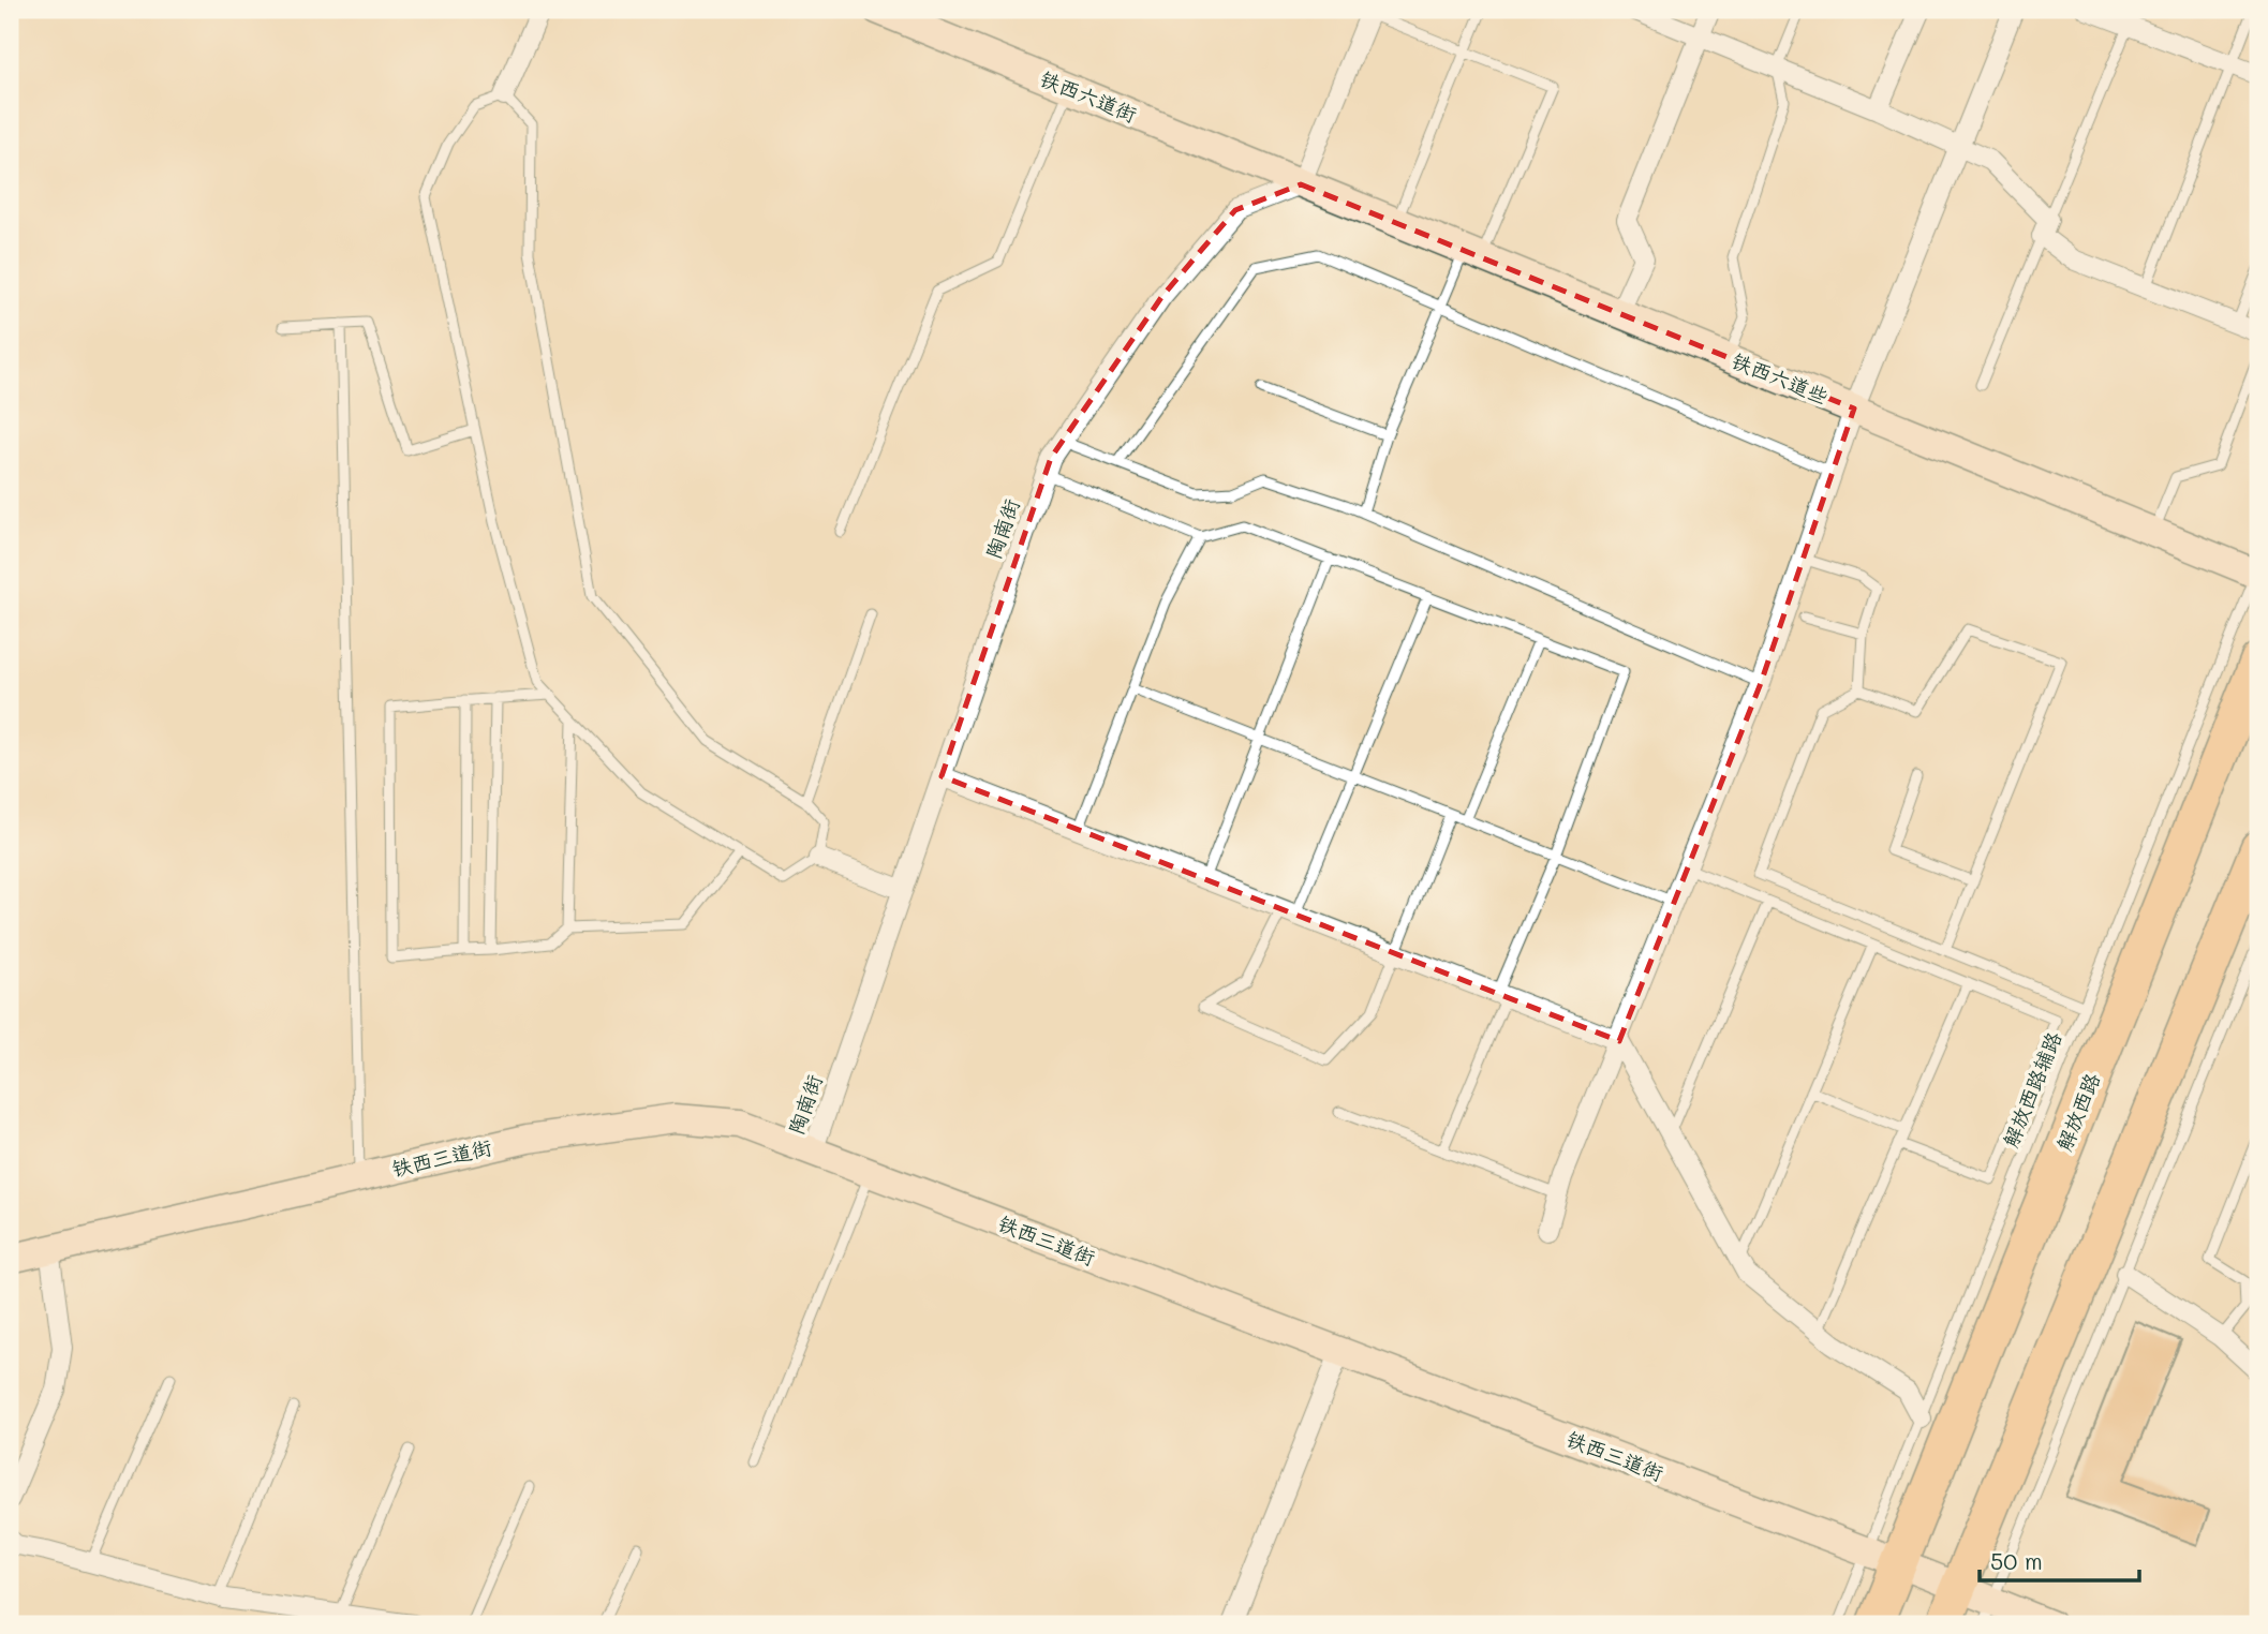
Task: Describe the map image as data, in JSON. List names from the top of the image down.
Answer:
{
  "streets": {
    "highway": ["解放西路"],
    "street": [
      "铁西六道街",
      "铁西六道些",
      "陶南街",
      "铁西三道街"
    ],
    "lane": ["解放西路辅路"]
  },
  "crossings": [
    ["铁西六道街", "铁西六道些"],
    ["铁西六道街", "陶南街"],
    ["铁西六道些", "陶南街"],
    ["铁西六道些", "解放西路辅路"],
    ["陶南街", "铁西三道街"],
    ["解放西路辅路", "解放西路"],
    ["解放西路辅路", "铁西三道街"],
    ["解放西路", "铁西三道街"]
  ],
  "scale_bar": "50 m"
}
